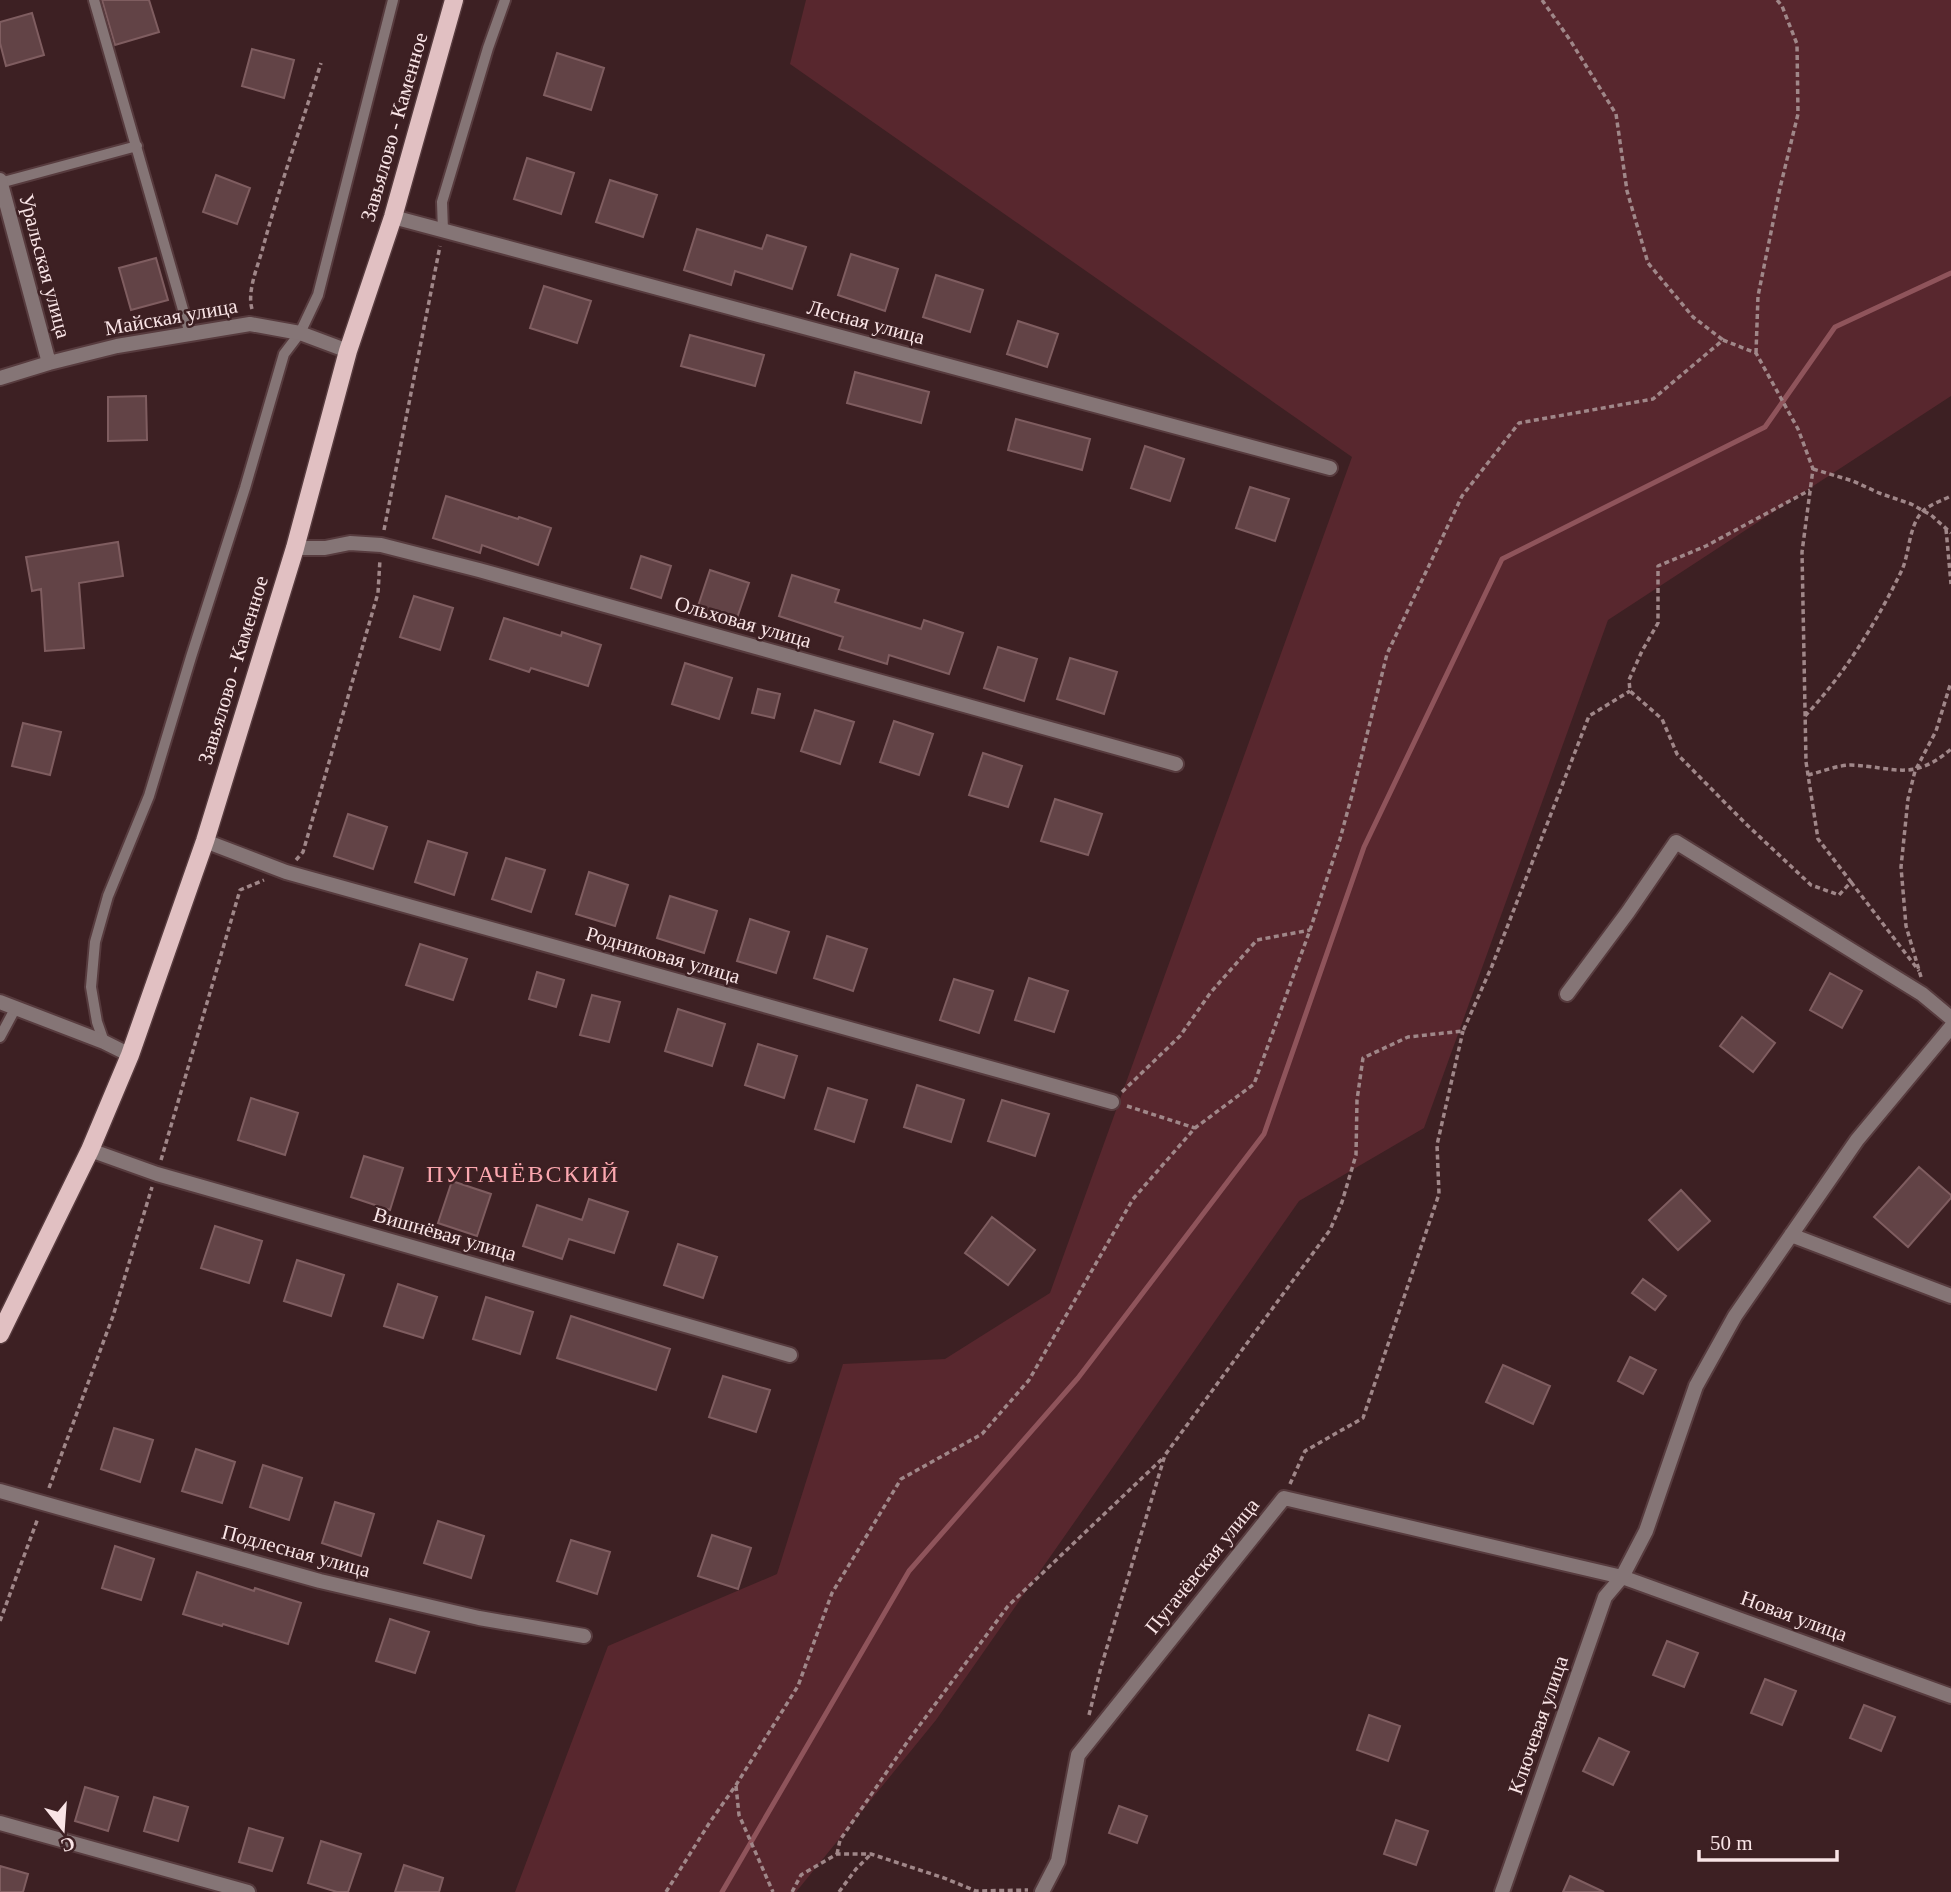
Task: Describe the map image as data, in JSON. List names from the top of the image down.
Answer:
{
  "streets": {
    "main road": ["Завьялово - Каменное"],
    "street": [
      "Уральская улица",
      "Майская улица",
      "Лесная улица",
      "Ольховая улица",
      "Родниковая улица",
      "Вишнёвая улица",
      "Подлесная улица",
      "Пугачёвская улица",
      "Новая улица",
      "Ключевая улица"
    ]
  },
  "crossings": [
    ["Завьялово - Каменное", "Майская улица"],
    ["Завьялово - Каменное", "Лесная улица"],
    ["Завьялово - Каменное", "Ольховая улица"],
    ["Завьялово - Каменное", "Родниковая улица"],
    ["Завьялово - Каменное", "Вишнёвая улица"],
    ["Уральская улица", "Майская улица"],
    ["Пугачёвская улица", "Новая улица"],
    ["Пугачёвская улица", "Ключевая улица"],
    ["Новая улица", "Ключевая улица"]
  ],
  "districts": ["ПУГАЧЁВСКИЙ"],
  "scale_bar": "50 m",
  "north": "bottom"
}
